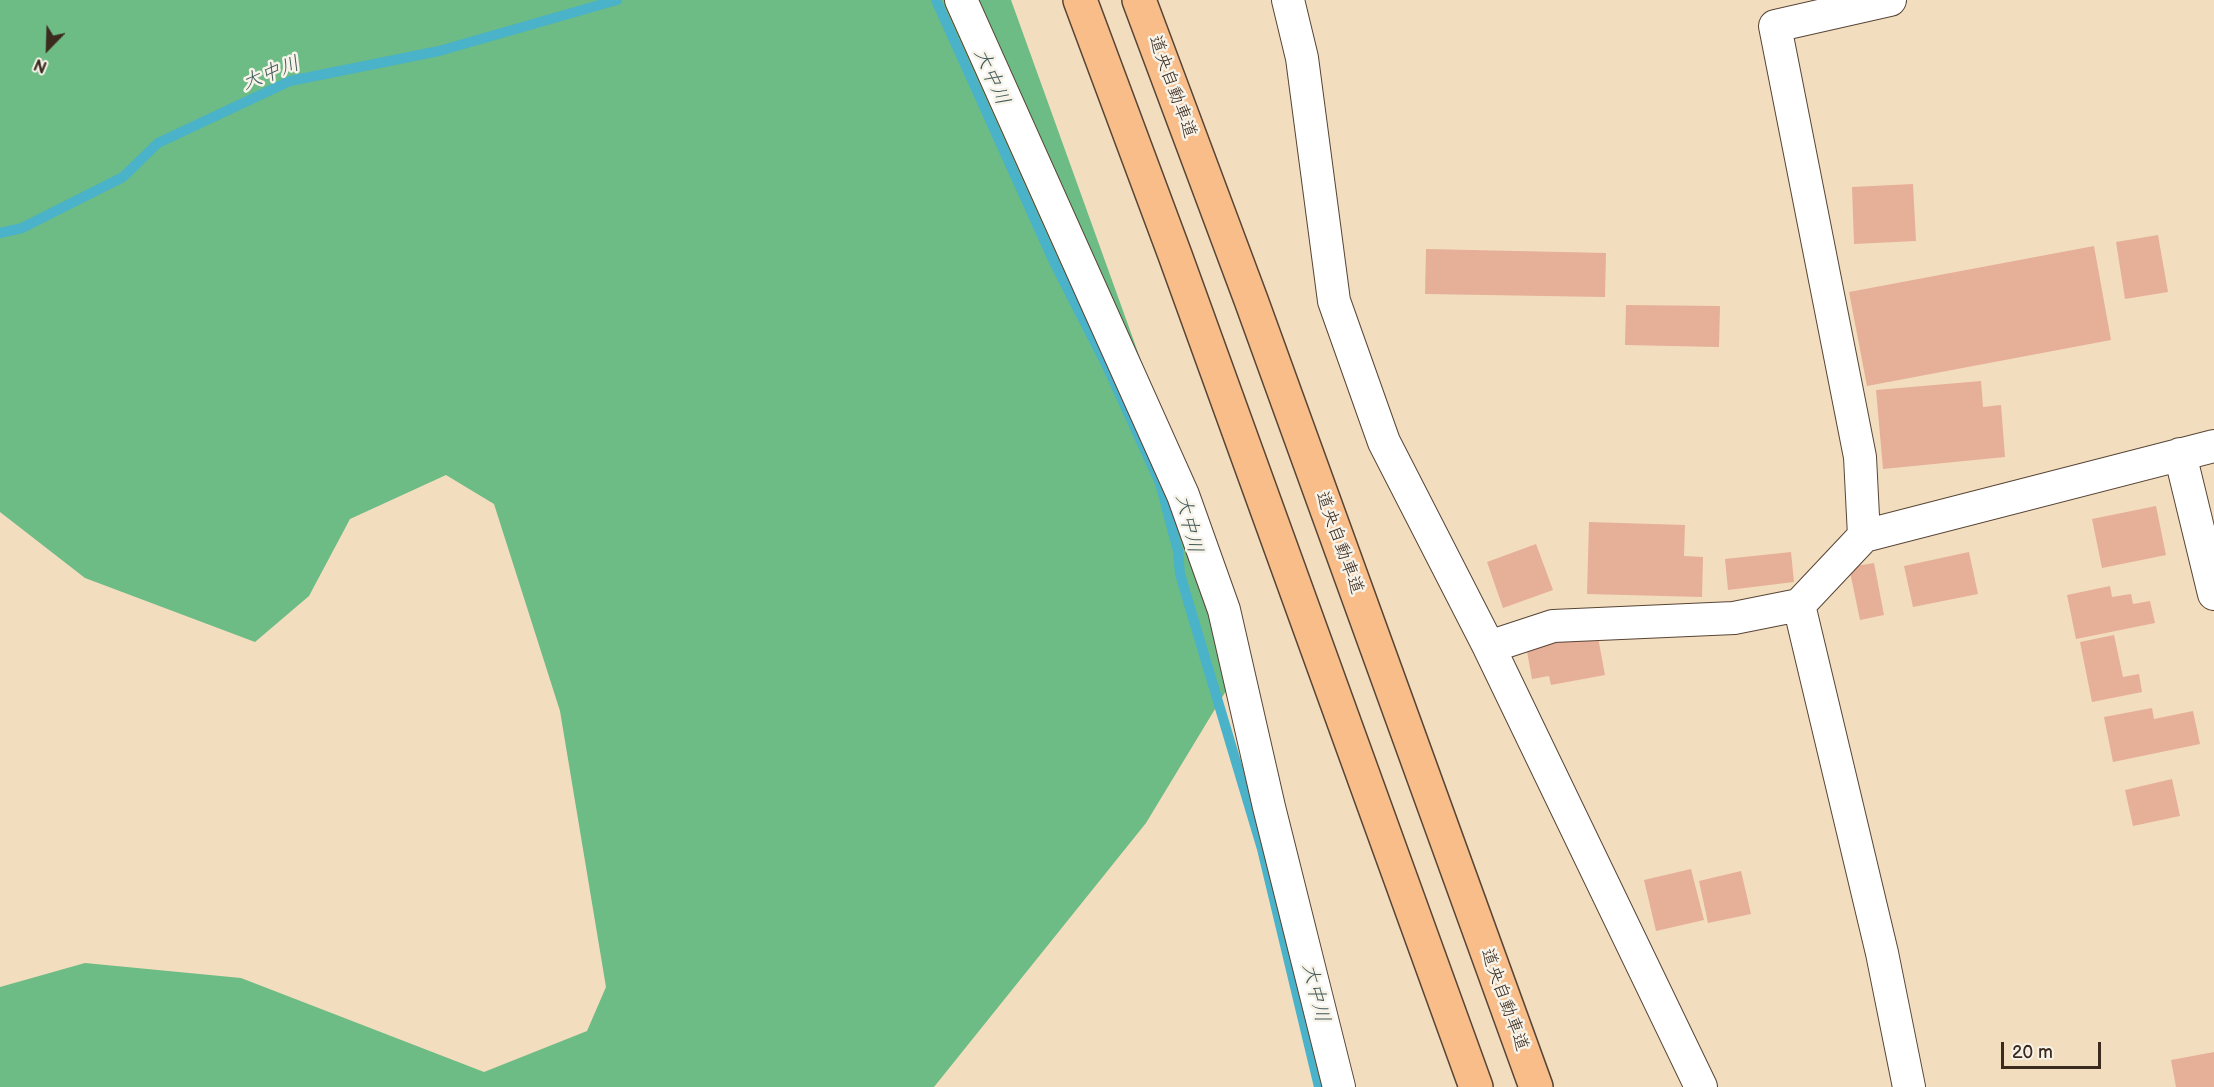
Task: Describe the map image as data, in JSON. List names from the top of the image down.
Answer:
{
  "streets": {
    "highway": ["道央自動車道"]
  },
  "water": ["大中川"],
  "scale_bar": "20 m",
  "north": "bottom left"
}
